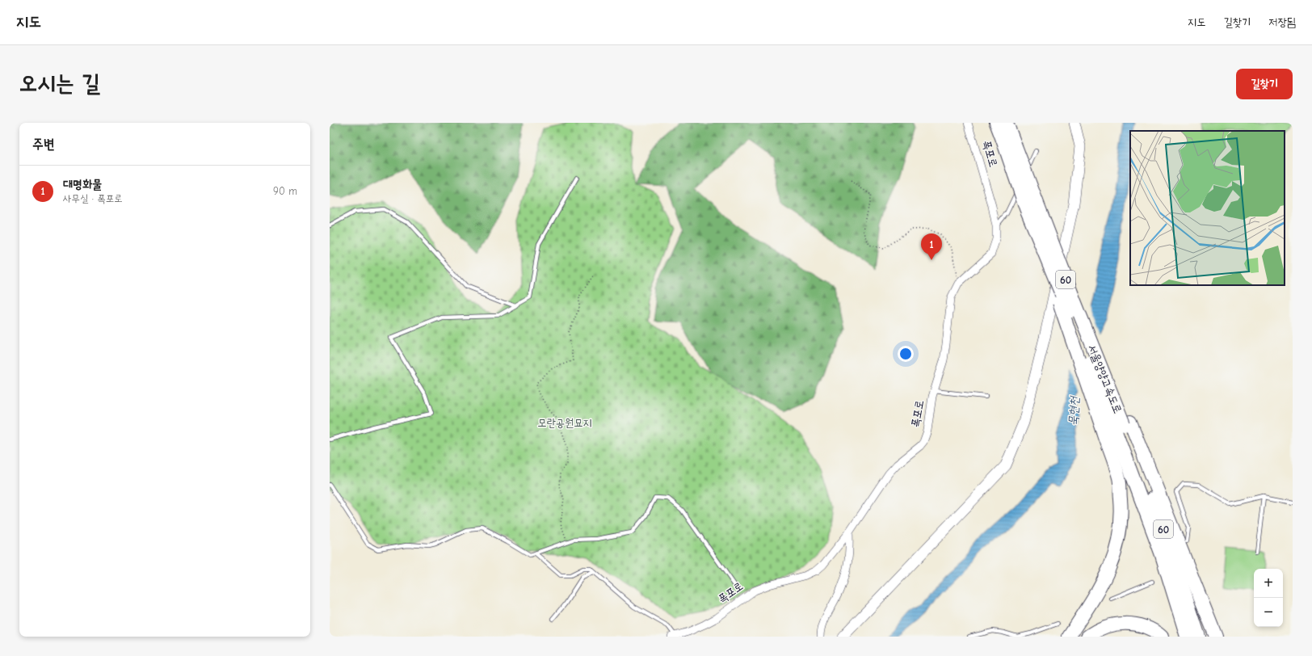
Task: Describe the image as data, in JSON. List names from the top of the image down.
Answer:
{
  "streets": {
    "highway": ["60", "서울양양고속도로"],
    "street": ["폭포로"]
  },
  "water": ["묵현천"],
  "parks": ["모란공원묘지"],
  "page": {
    "header": "지도",
    "nav": ["지도", "길찾기", "저장됨"],
    "buttons": "길찾기",
    "title": "오시는 길",
    "heading": "주변",
    "list": [
      {
        "mark": "1",
        "name": "대명화물",
        "note": "사무실 · 폭포로",
        "value": "90 m"
      }
    ],
    "pins": "1",
    "map_buttons": ["+", "−"]
  }
}
